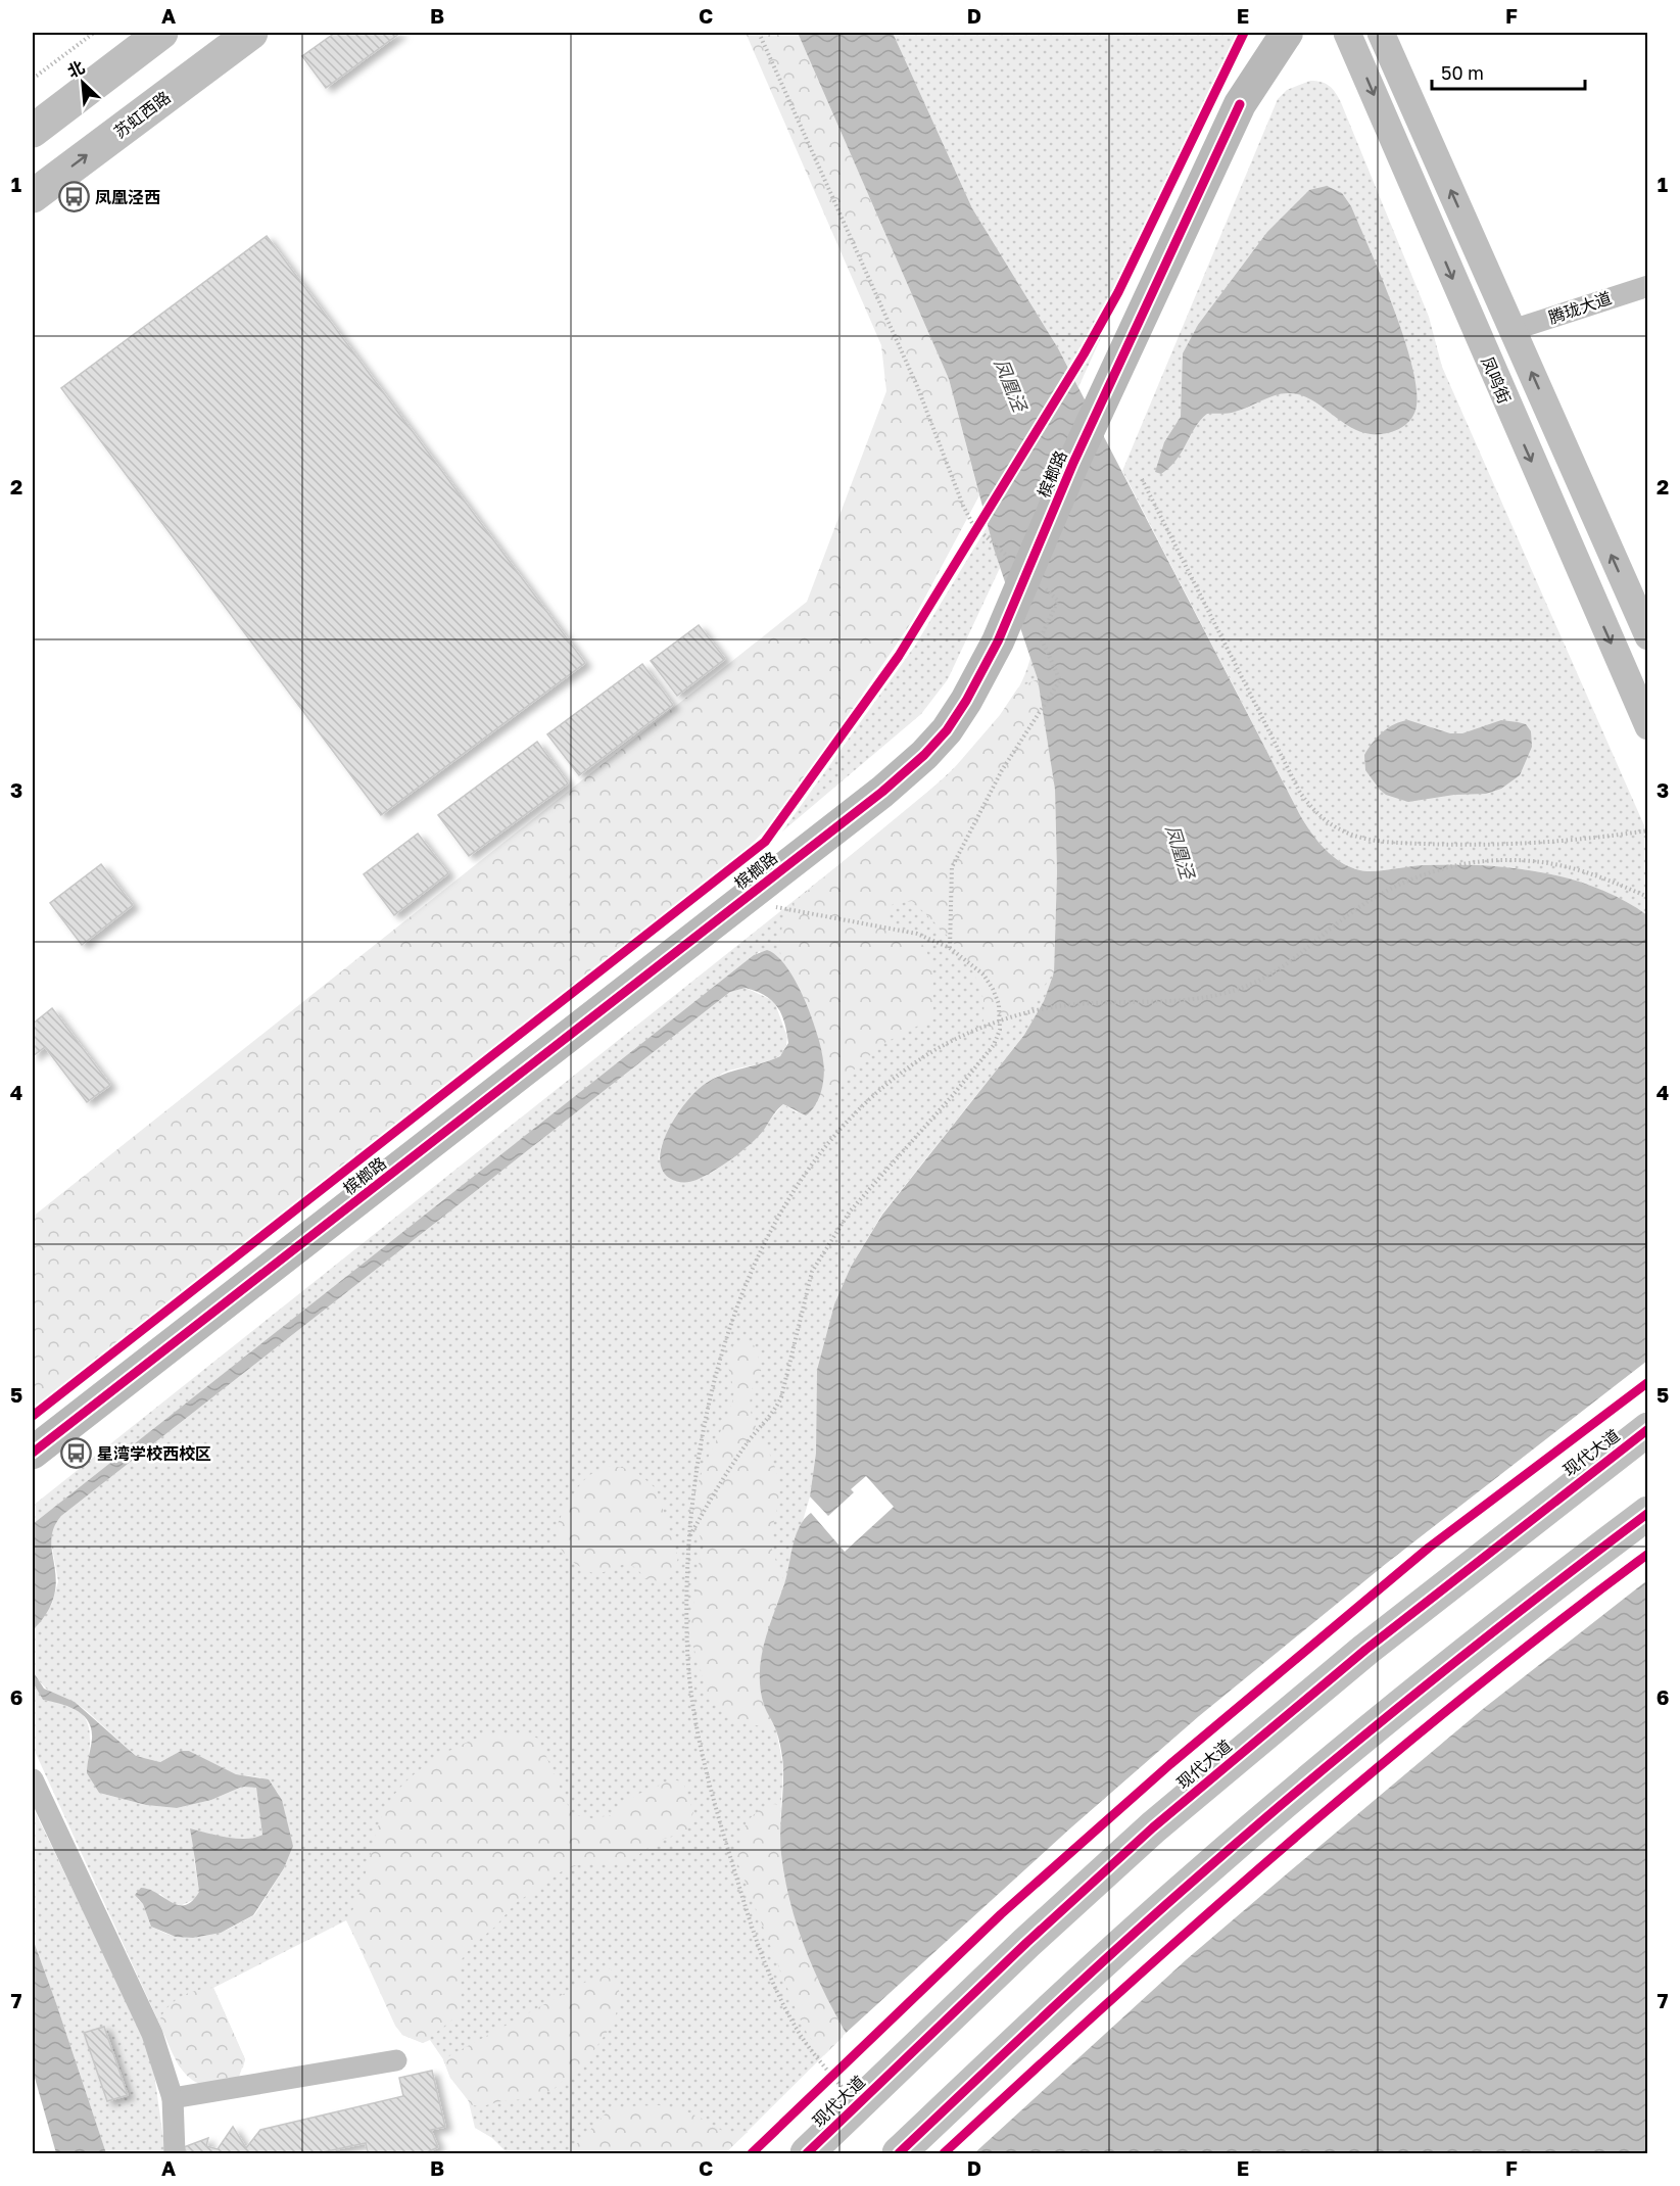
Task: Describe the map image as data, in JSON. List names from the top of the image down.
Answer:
{
  "streets": {
    "main road": ["苏虹西路", "槟榔路", "现代大道"],
    "street": ["腾珑大道", "凤鸣街"]
  },
  "water": ["凤凰泾"],
  "places": {
    "bus stop": ["凤凰泾西", "星湾学校西校区"]
  },
  "scale_bar": "50 m",
  "north": "top left",
  "grid": {
    "columns": [
      "A",
      "B",
      "C",
      "D",
      "E",
      "F"
    ],
    "rows": [
      "1",
      "2",
      "3",
      "4",
      "5",
      "6",
      "7"
    ]
  }
}
